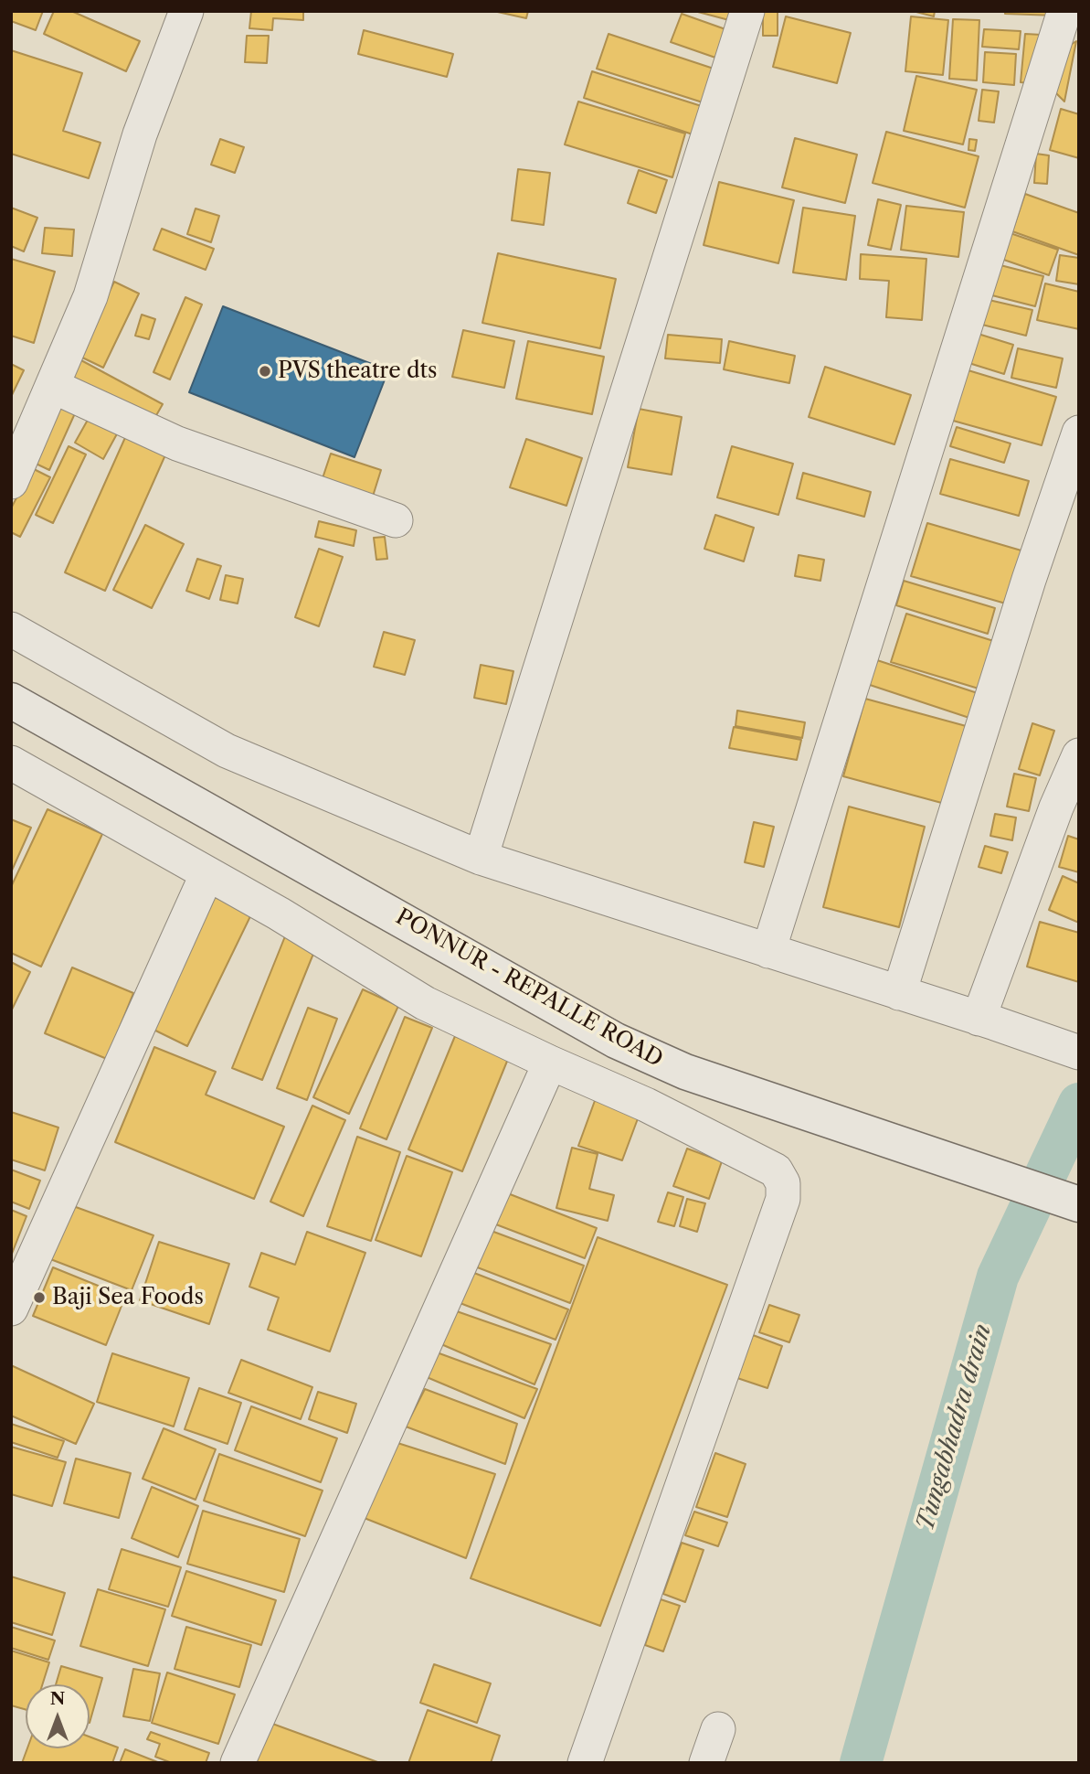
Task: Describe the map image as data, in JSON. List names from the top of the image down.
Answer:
{
  "streets": {
    "main road": ["PONNUR - REPALLE ROAD"]
  },
  "water": ["Tungabhadra drain"],
  "places": ["PVS theatre dts", "Baji Sea Foods"],
  "north": "top"
}
